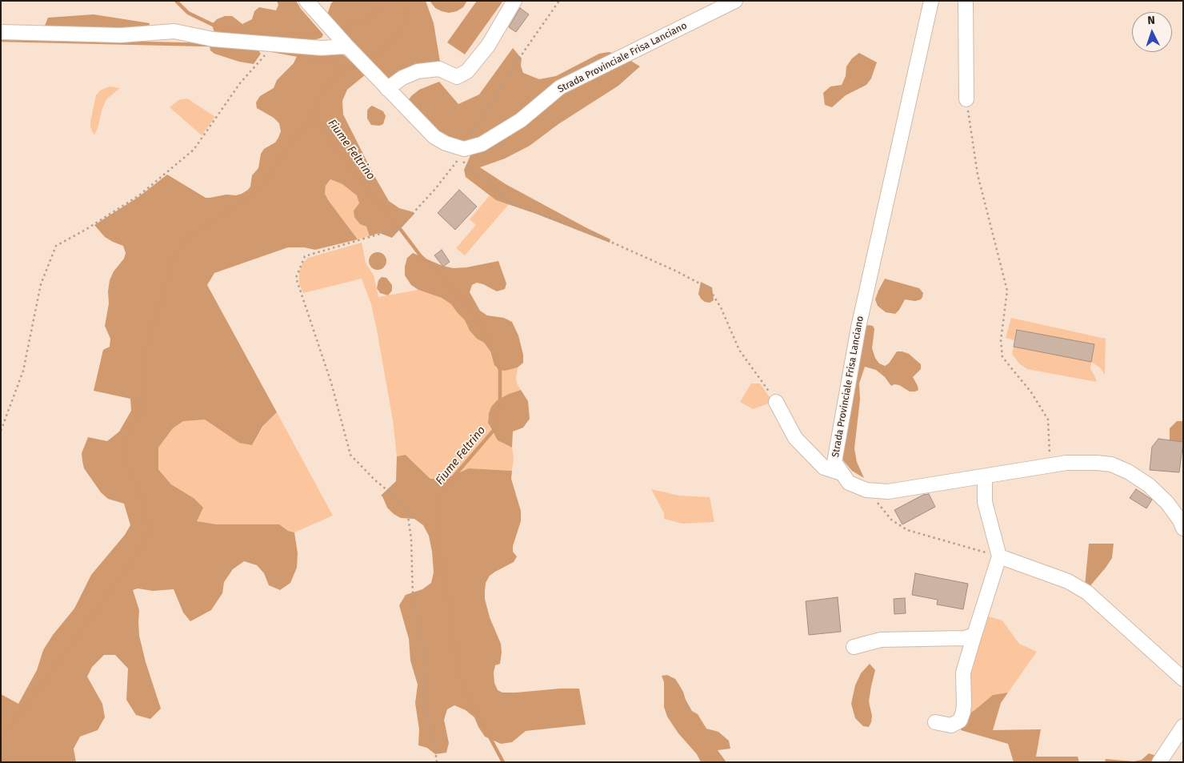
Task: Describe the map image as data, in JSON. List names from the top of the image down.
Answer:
{
  "streets": {
    "street": ["Strada Provinciale Frisa Lanciano"]
  },
  "water": ["Fiume Feltrino"],
  "north": "top"
}
